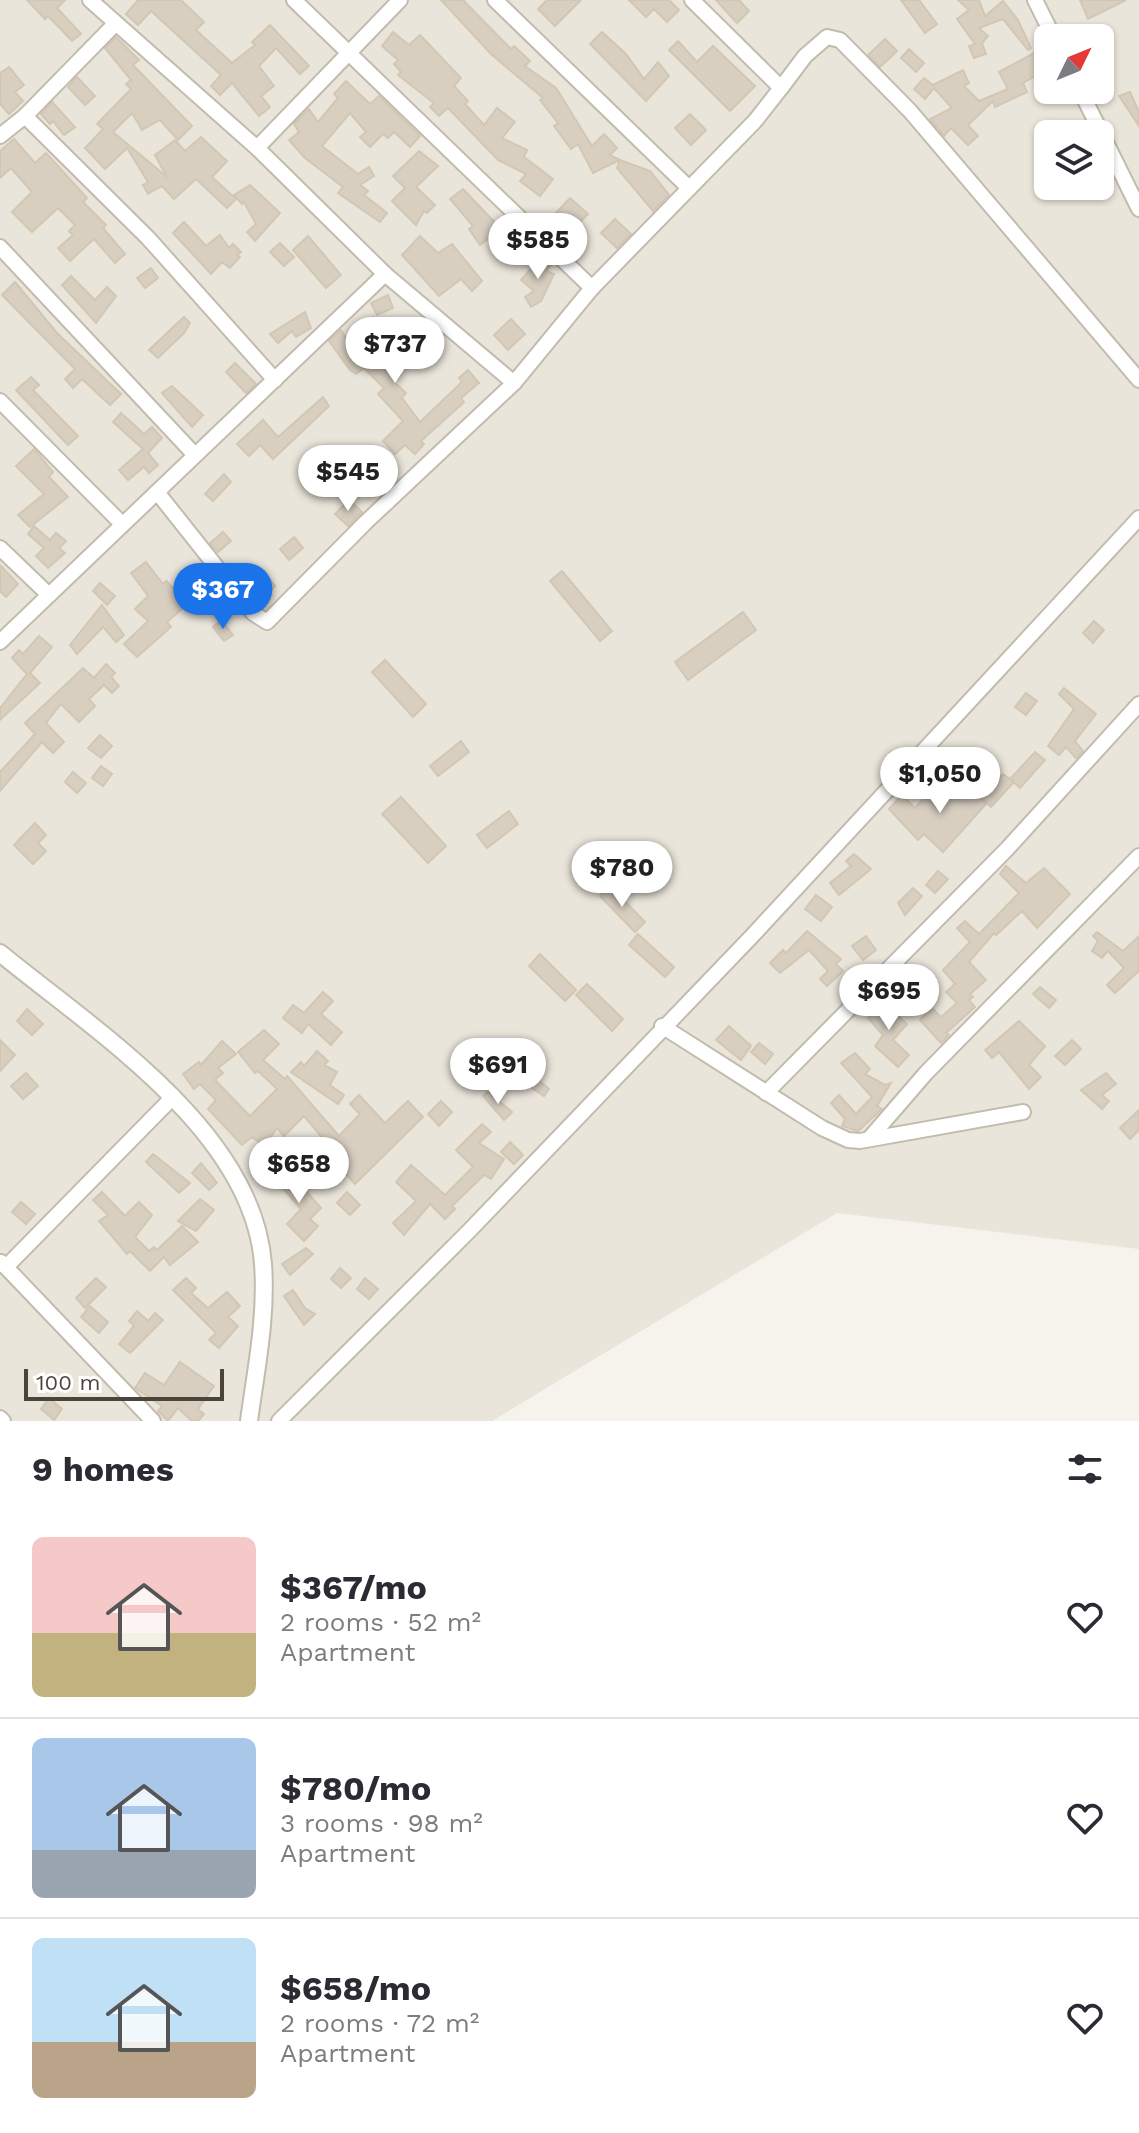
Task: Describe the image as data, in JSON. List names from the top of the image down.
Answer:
{
  "scale_bar": "100 m",
  "north": "top right",
  "page": {
    "price": [
      "$585",
      "$737",
      "$545",
      "$367",
      "$1,050",
      "$780",
      "$695",
      "$691",
      "$658"
    ],
    "scale": "100 m",
    "heading": "9 homes",
    "list": [
      {
        "name": "$367/mo",
        "note": "2 rooms · 52 m² · Apartment"
      },
      {
        "name": "$780/mo",
        "note": "3 rooms · 98 m² · Apartment"
      },
      {
        "name": "$658/mo",
        "note": "2 rooms · 72 m² · Apartment"
      }
    ]
  }
}
